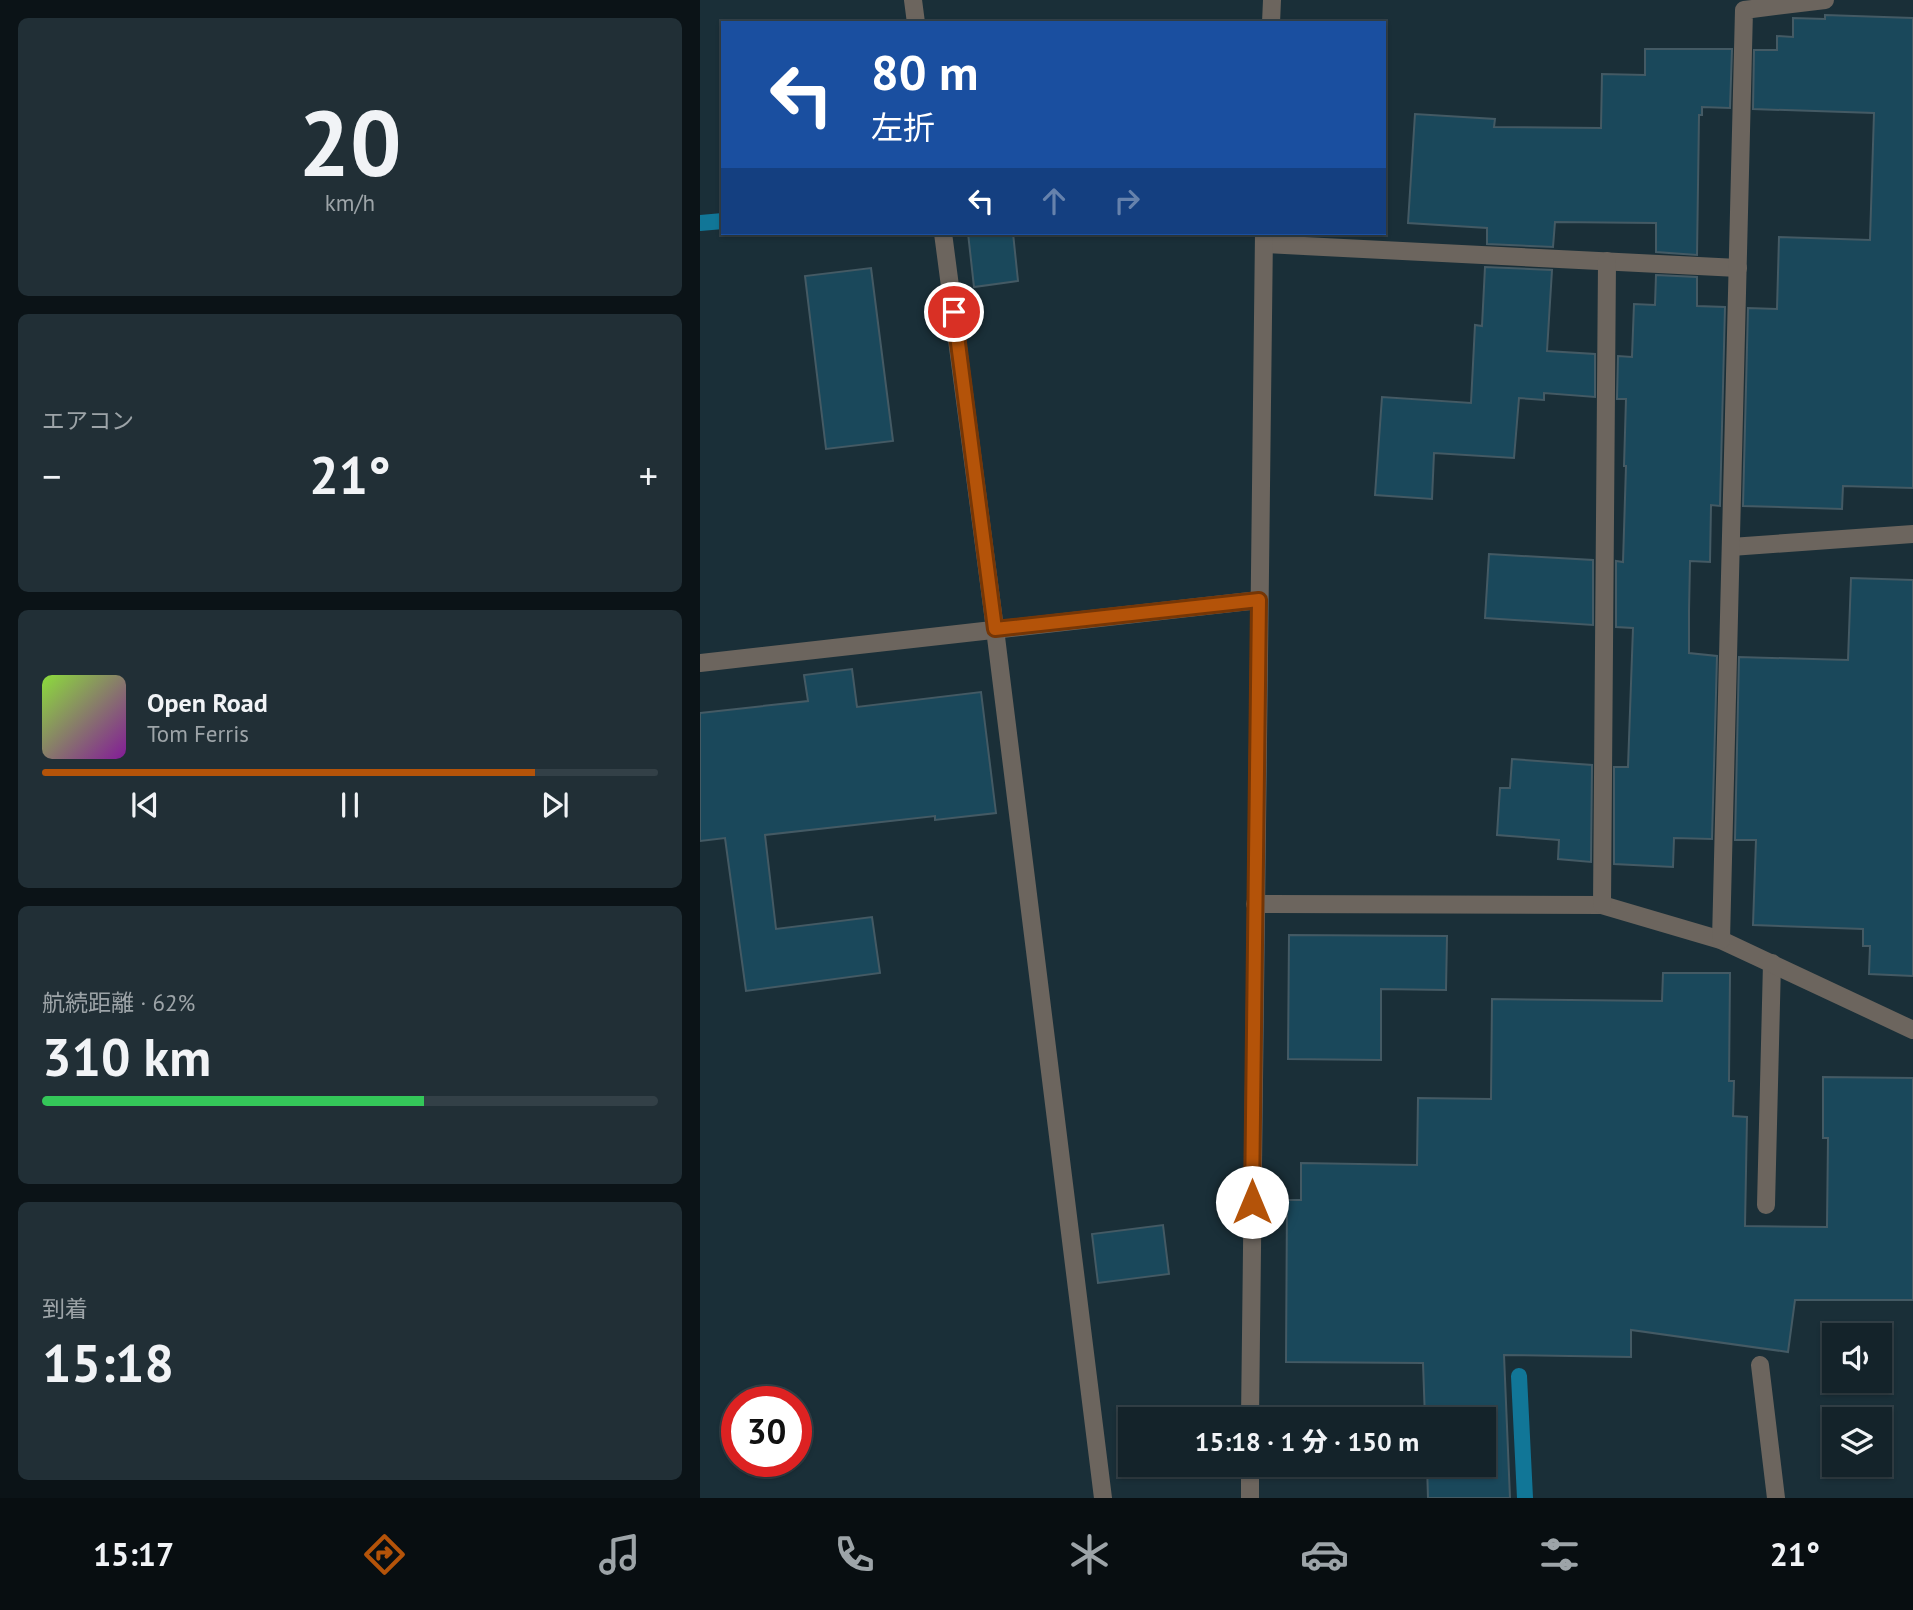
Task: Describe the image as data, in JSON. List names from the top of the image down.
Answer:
{
  "page": {
    "tile": [
      ["20", "km/h"],
      "エアコン",
      ["航続距離 · 62%", "310 km"],
      ["到着", "15:18"]
    ],
    "turn": ["80 m", "左折"],
    "heat": ["−", "21°", "+"],
    "song": ["Open Road", "Tom Ferris"],
    "limit": "30",
    "trip": "15:18 · 1 分 · 150 m",
    "tabs": ["15:17", "21°"]
  }
}
